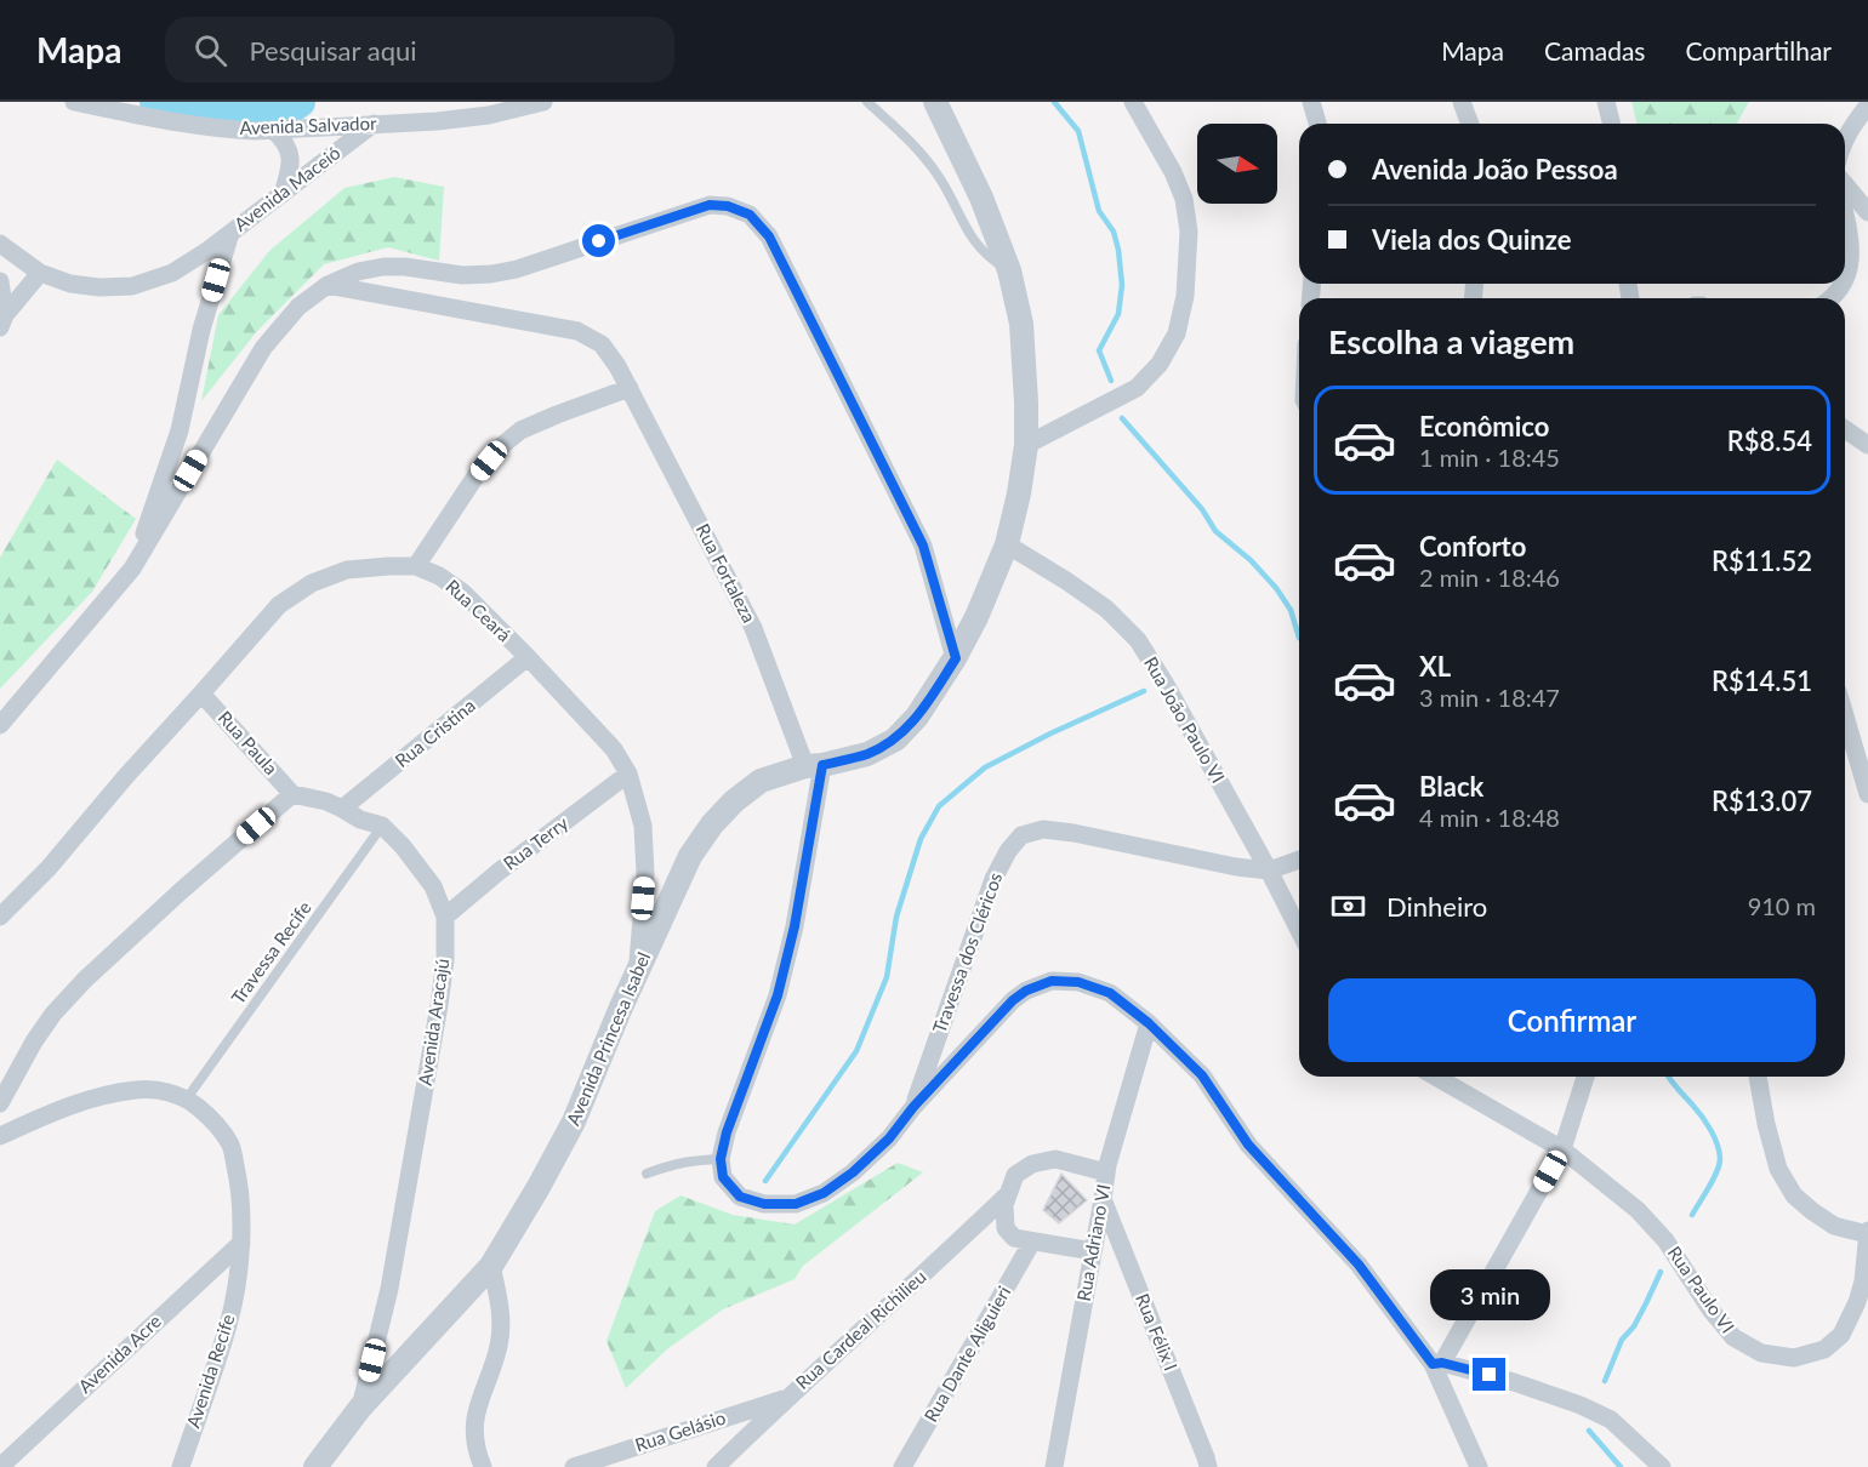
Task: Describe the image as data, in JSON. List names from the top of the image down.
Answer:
{
  "streets": {
    "street": [
      "Avenida Salvador",
      "Avenida Maceió",
      "Rua Fortaleza",
      "Rua Ceará",
      "Rua João Paulo VI",
      "Rua Cristina",
      "Rua Paula",
      "Rua Terry",
      "Travessa dos Cléricos",
      "Avenida Aracajú",
      "Avenida Princesa Isabel",
      "Rua Adriano VI",
      "Rua Paulo VI",
      "Rua Cardeal Richilieu",
      "Rua Félix I",
      "Avenida Acre",
      "Rua Dante Aliguieri",
      "Avenida Recife",
      "Rua Gelásio"
    ],
    "lane": ["Travessa Recife"]
  },
  "crossings": [
    ["Avenida Salvador", "Avenida Maceió"],
    ["Rua Fortaleza", "Avenida Princesa Isabel"],
    ["Rua Ceará", "Rua Cristina"],
    ["Rua Ceará", "Rua Paula"],
    ["Rua Ceará", "Rua Terry"],
    ["Rua Ceará", "Avenida Princesa Isabel"],
    ["Rua João Paulo VI", "Travessa dos Cléricos"],
    ["Rua João Paulo VI", "Avenida Princesa Isabel"],
    ["Rua Cristina", "Avenida Aracajú"],
    ["Rua Paula", "Avenida Aracajú"],
    ["Rua Terry", "Avenida Aracajú"],
    ["Travessa Recife", "Avenida Aracajú"],
    ["Travessa Recife", "Avenida Recife"],
    ["Avenida Aracajú", "Avenida Princesa Isabel"],
    ["Rua Adriano VI", "Rua Cardeal Richilieu"],
    ["Rua Adriano VI", "Rua Félix I"],
    ["Rua Adriano VI", "Rua Dante Aliguieri"],
    ["Rua Cardeal Richilieu", "Rua Félix I"],
    ["Rua Cardeal Richilieu", "Rua Dante Aliguieri"],
    ["Rua Cardeal Richilieu", "Rua Gelásio"],
    ["Rua Félix I", "Rua Dante Aliguieri"],
    ["Avenida Acre", "Avenida Recife"]
  ],
  "north": "right",
  "page": {
    "header": "Mapa",
    "search": "Pesquisar aqui",
    "nav": ["Mapa", "Camadas", "Compartilhar"],
    "banner": ["Avenida João Pessoa", "Viela dos Quinze"],
    "heading": "Escolha a viagem",
    "list": [
      {
        "name": "Econômico",
        "note": "1 min · 18:45",
        "value": "R$8.54"
      },
      {
        "name": "Conforto",
        "note": "2 min · 18:46",
        "value": "R$11.52"
      },
      {
        "name": "XL",
        "note": "3 min · 18:47",
        "value": "R$14.51"
      },
      {
        "name": "Black",
        "note": "4 min · 18:48",
        "value": "R$13.07"
      }
    ],
    "pay": ["Dinheiro", "910 m"],
    "buttons": "Confirmar",
    "bubble": "3 min"
  }
}
